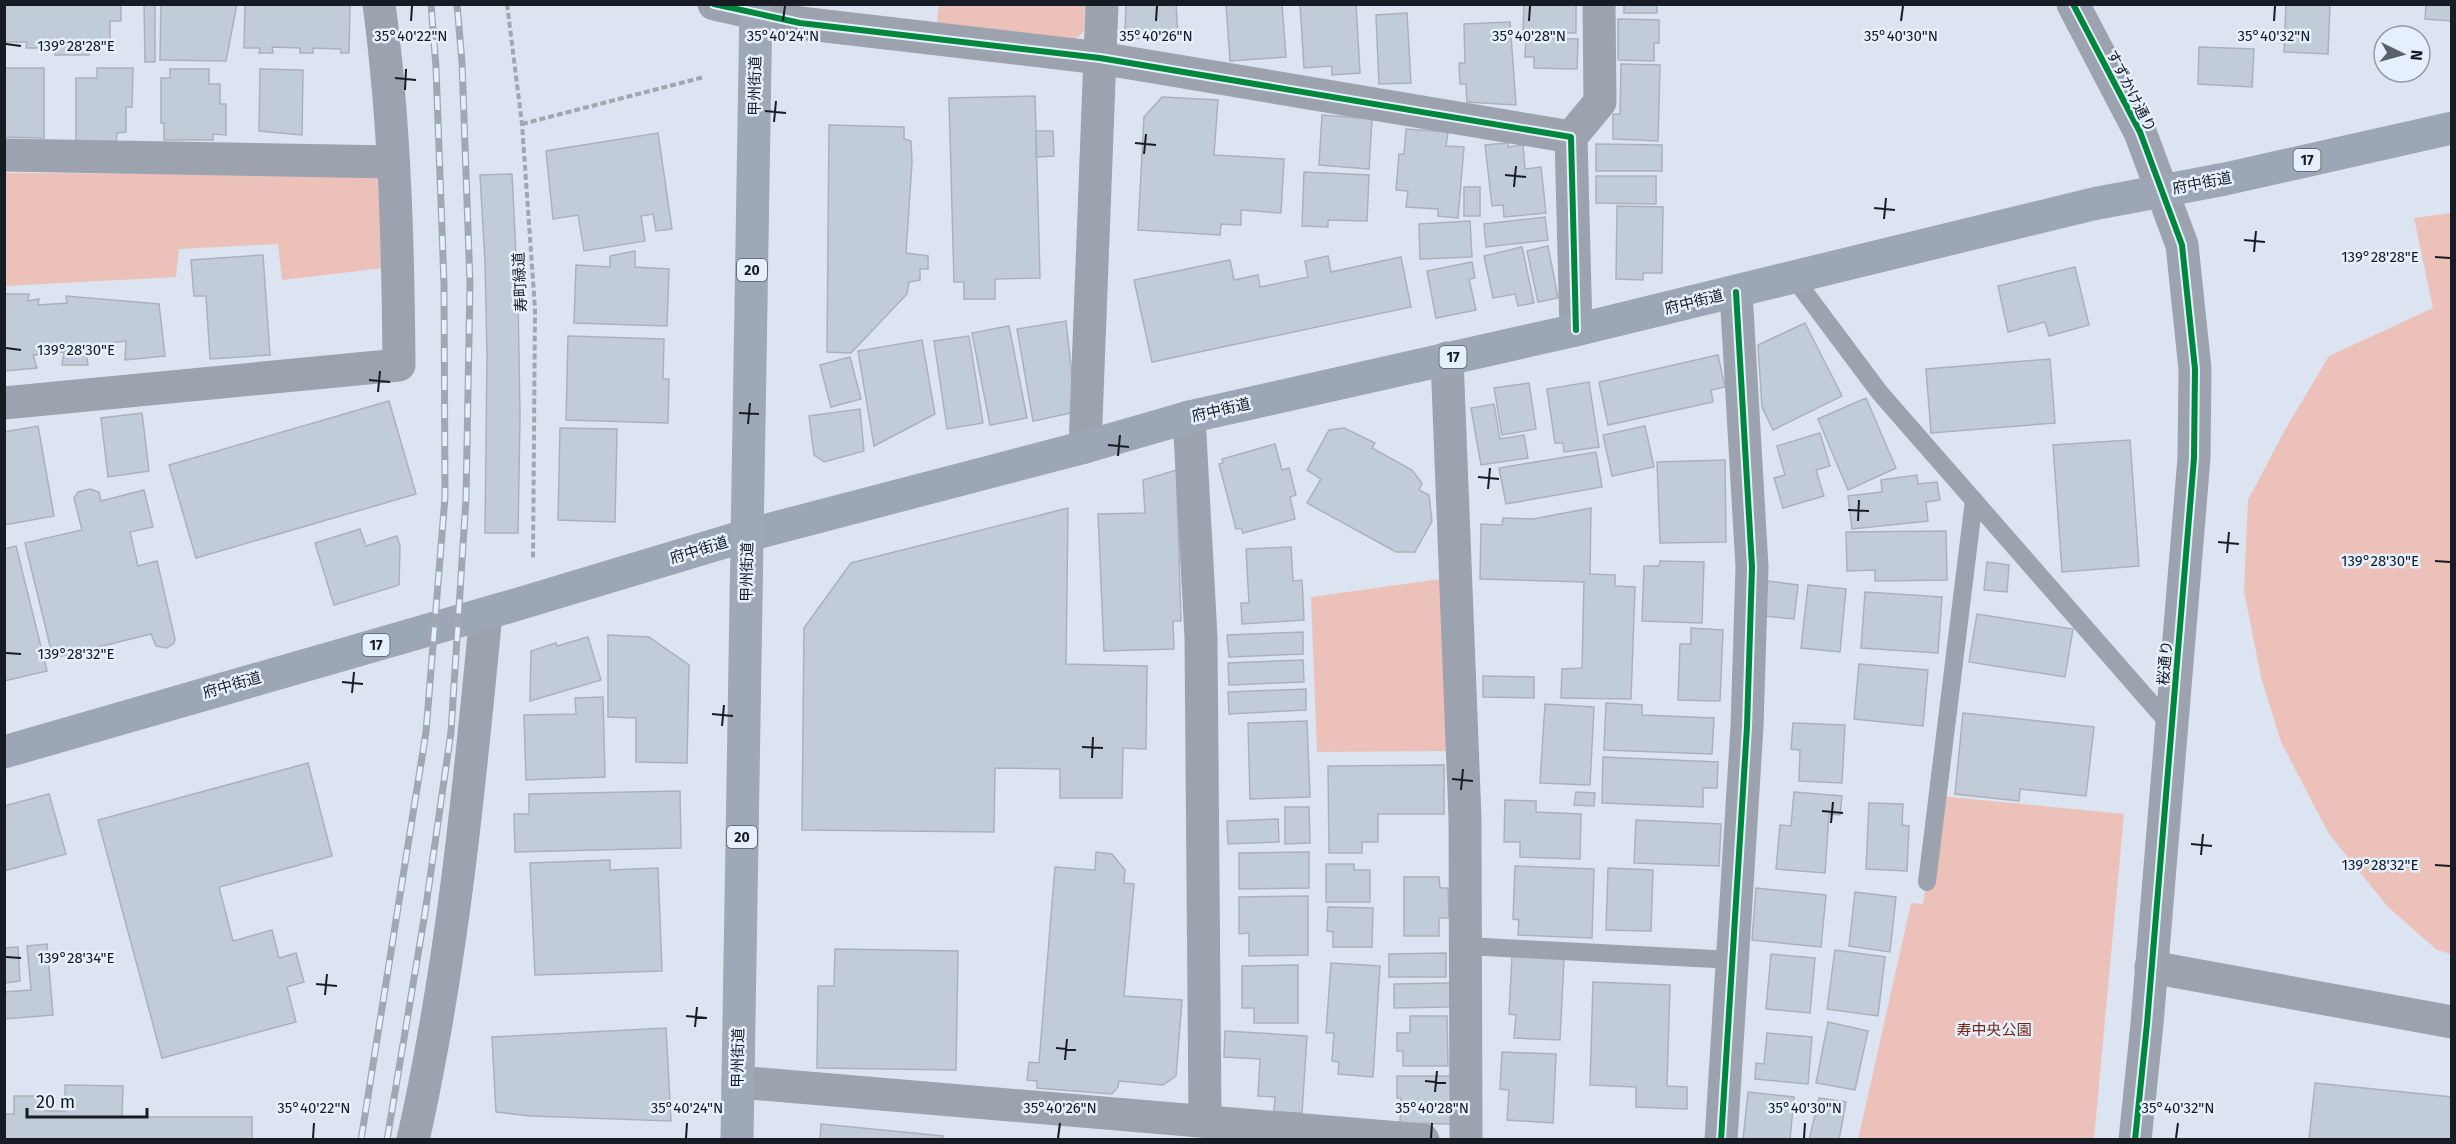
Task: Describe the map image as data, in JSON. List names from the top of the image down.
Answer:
{
  "streets": {
    "highway": ["甲州街道", "20"],
    "main road": ["17", "府中街道"],
    "street": ["すずかけ通り", "桜通り"],
    "path": ["寿町緑道"]
  },
  "crossings": [
    ["甲州街道", "府中街道"],
    ["すずかけ通り", "府中街道"],
    ["すずかけ通り", "桜通り"],
    ["府中街道", "桜通り"]
  ],
  "parks": ["寿中央公園"],
  "scale_bar": "20 m",
  "north": "right",
  "coordinates": [
    "35°40'22\"N",
    "35°40'24\"N",
    "35°40'26\"N",
    "35°40'28\"N",
    "35°40'30\"N",
    "35°40'32\"N",
    "139°28'28\"E",
    "139°28'30\"E",
    "139°28'32\"E",
    "139°28'34\"E"
  ]
}
